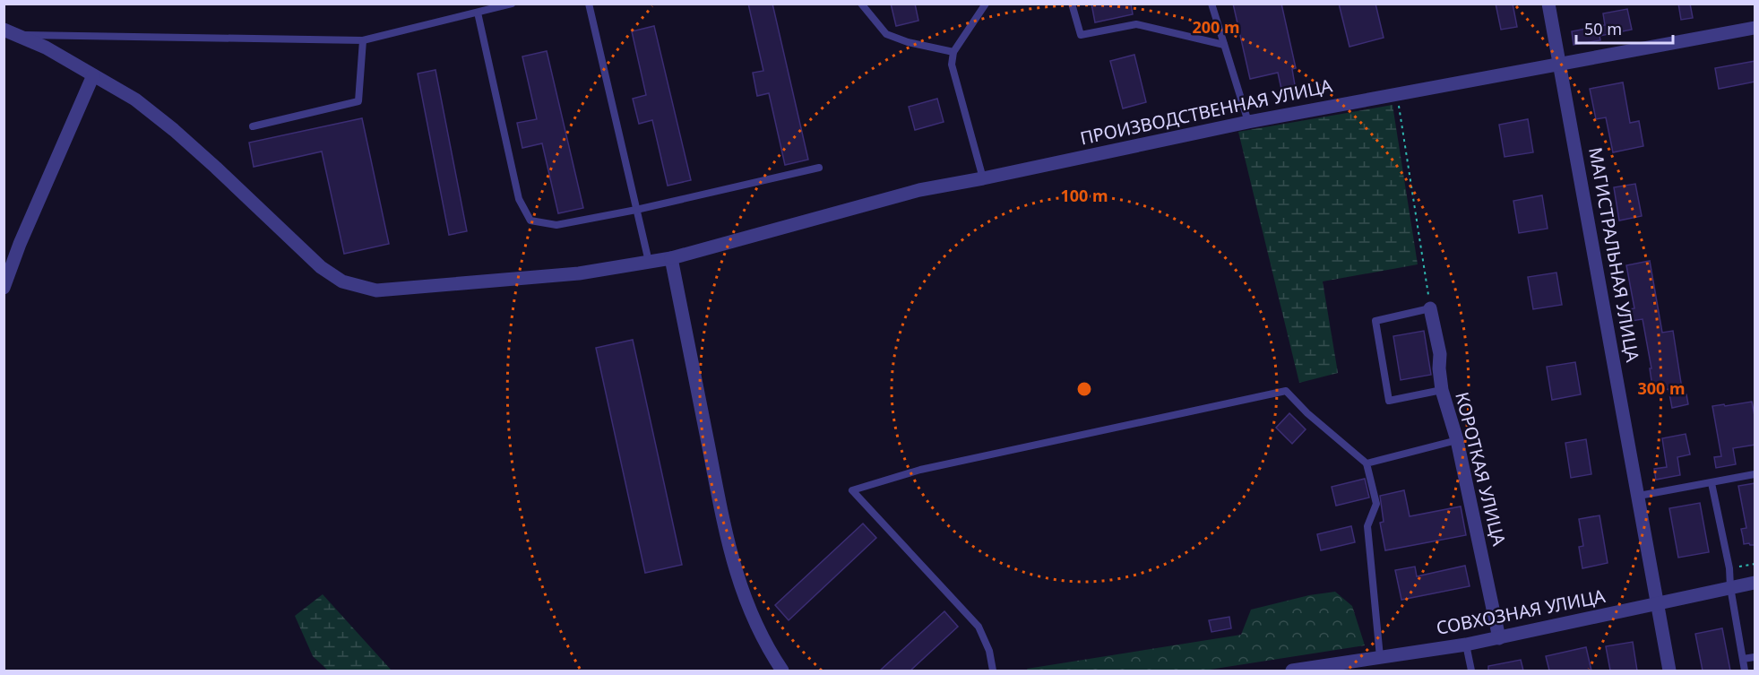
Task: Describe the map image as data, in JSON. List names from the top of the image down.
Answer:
{
  "streets": {
    "street": [
      "ПРОИЗВОДСТВЕННАЯ УЛИЦА",
      "МАГИСТРАЛЬНАЯ УЛИЦА",
      "КОРОТКАЯ УЛИЦА",
      "СОВХОЗНАЯ УЛИЦА"
    ]
  },
  "crossings": [
    ["ПРОИЗВОДСТВЕННАЯ УЛИЦА", "МАГИСТРАЛЬНАЯ УЛИЦА"],
    ["МАГИСТРАЛЬНАЯ УЛИЦА", "СОВХОЗНАЯ УЛИЦА"],
    ["КОРОТКАЯ УЛИЦА", "СОВХОЗНАЯ УЛИЦА"]
  ],
  "scale_bar": "50 m",
  "rings": ["200 m", "100 m", "300 m"]
}
